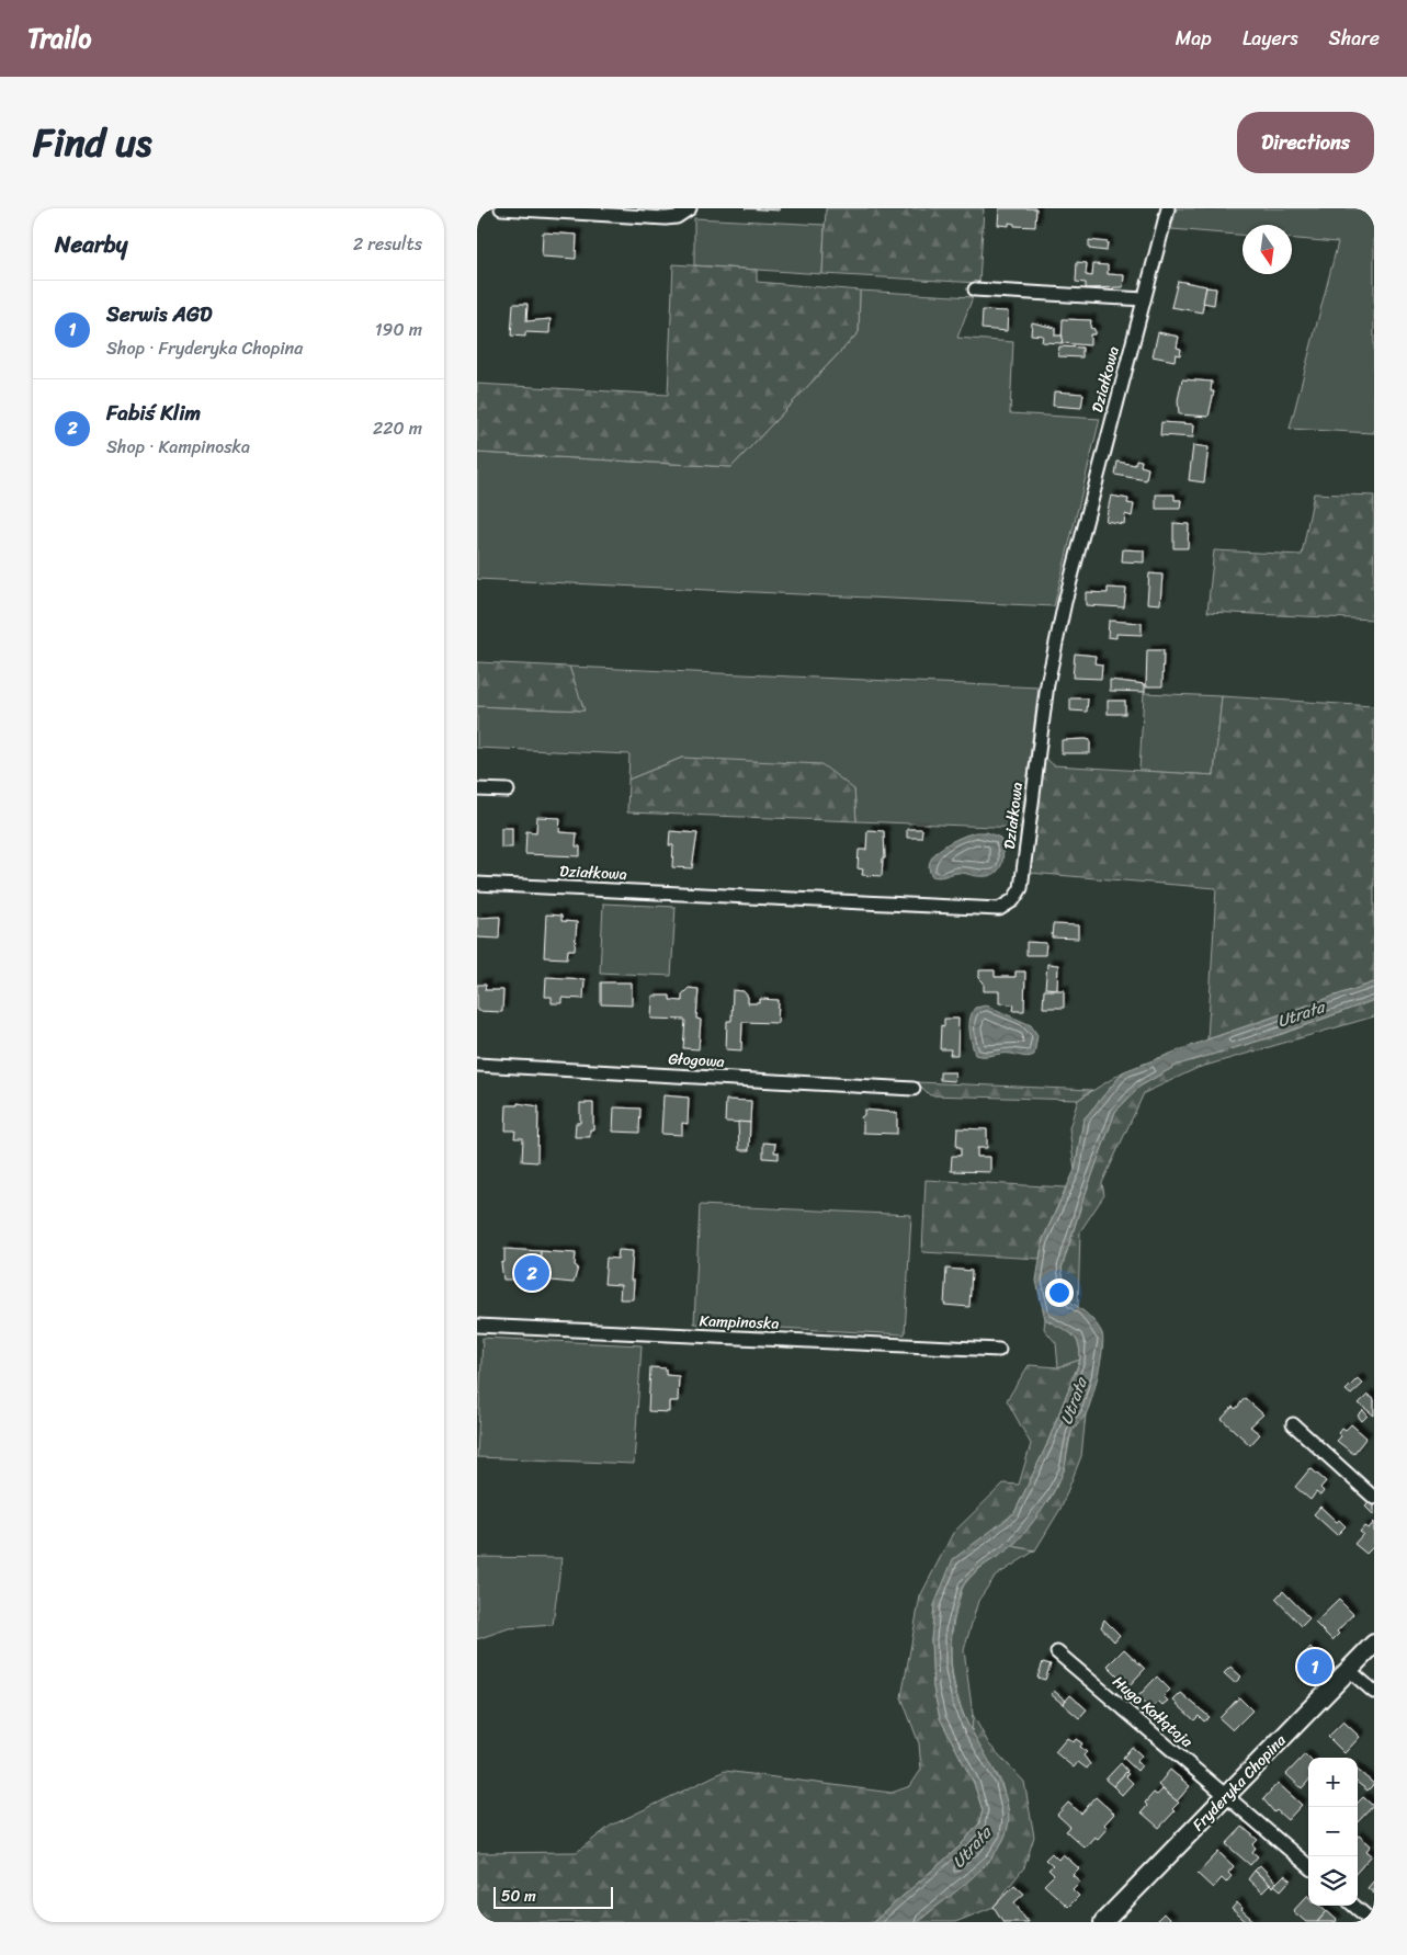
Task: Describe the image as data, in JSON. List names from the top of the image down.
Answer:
{
  "streets": {
    "main road": ["Fryderyka Chopina"],
    "street": [
      "Działkowa",
      "Głogowa",
      "Kampinoska",
      "Hugo Kołłątaja"
    ]
  },
  "crossings": [
    ["Hugo Kołłątaja", "Fryderyka Chopina"]
  ],
  "water": ["Utrata"],
  "scale_bar": "50 m",
  "north": "bottom",
  "page": {
    "header": "Trailo",
    "nav": ["Map", "Layers", "Share"],
    "title": "Find us",
    "buttons": "Directions",
    "heading": ["Nearby", "2 results"],
    "list": [
      {
        "mark": "1",
        "name": "Serwis AGD",
        "note": "Shop · Fryderyka Chopina",
        "value": "190 m"
      },
      {
        "mark": "2",
        "name": "Fabiś Klim",
        "note": "Shop · Kampinoska",
        "value": "220 m"
      }
    ],
    "pins": ["2", "1"],
    "map_buttons": ["+", "−"],
    "scale": "50 m"
  }
}
